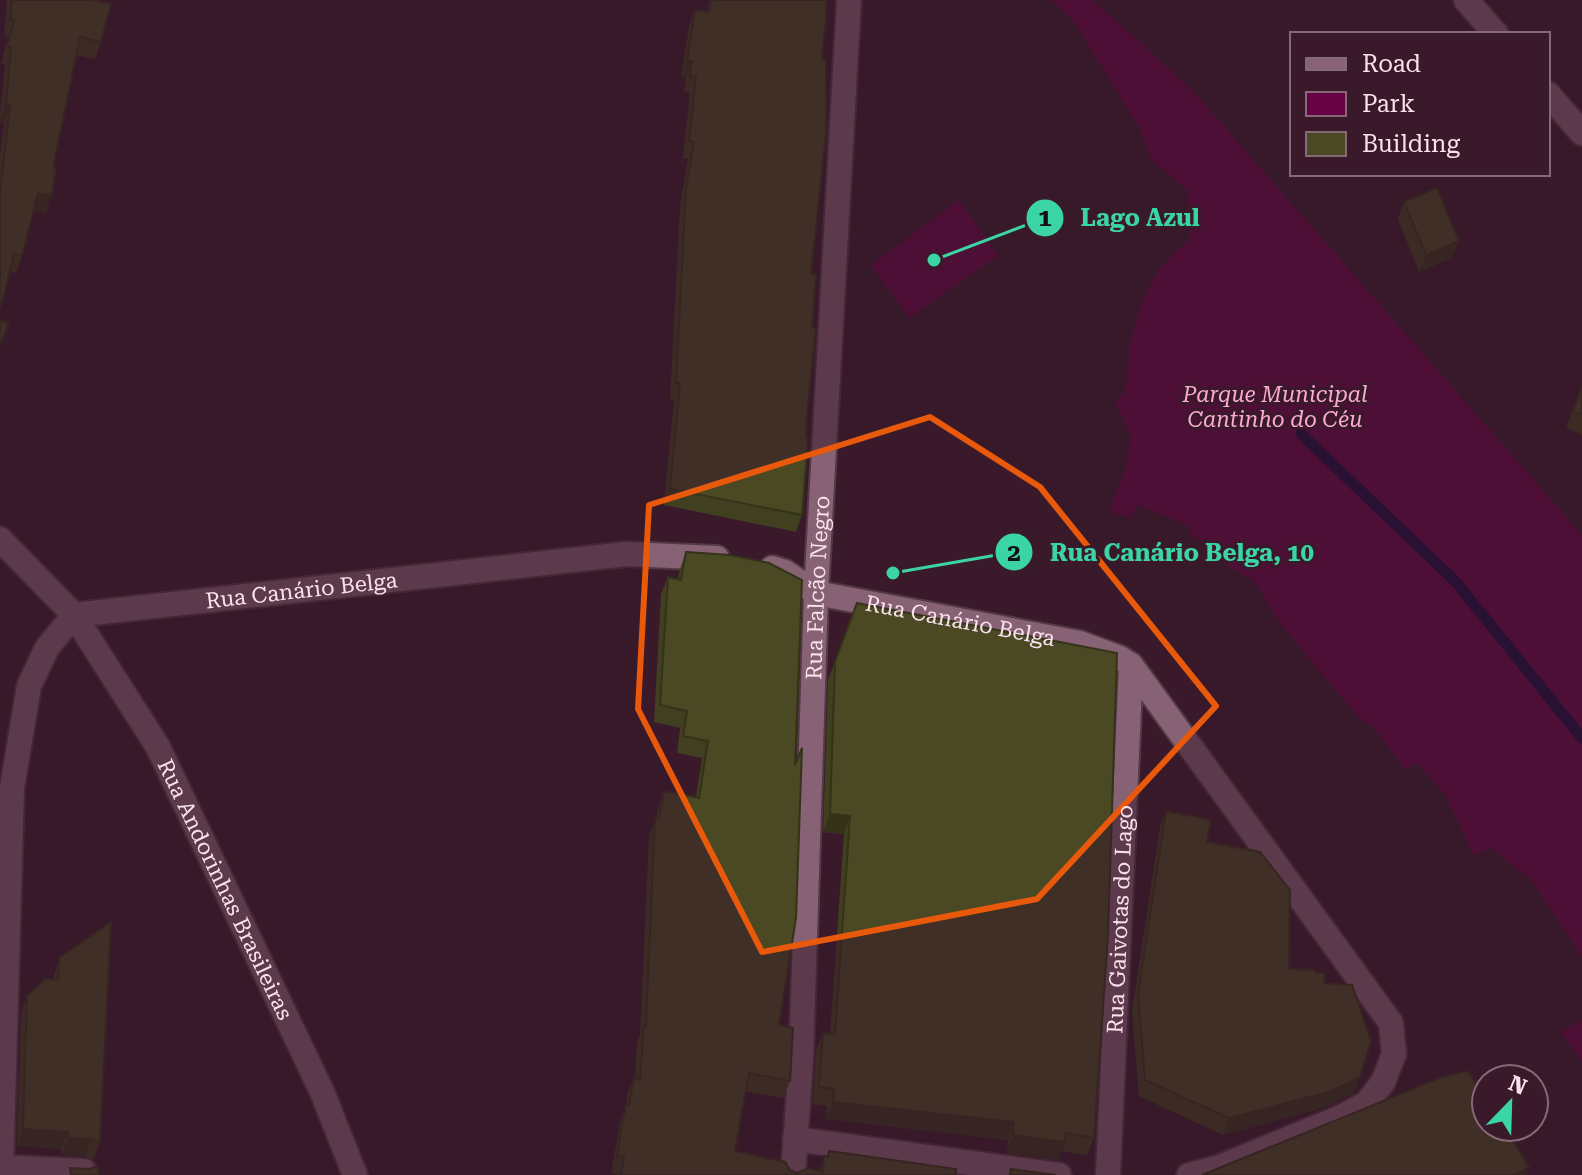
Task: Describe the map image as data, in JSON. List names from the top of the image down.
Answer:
{
  "streets": {
    "street": [
      "Rua Falcão Negro",
      "Rua Canário Belga",
      "Rua Andorinhas Brasileiras",
      "Rua Gaivotas do Lago"
    ]
  },
  "crossings": [
    ["Rua Falcão Negro", "Rua Canário Belga"],
    ["Rua Canário Belga", "Rua Andorinhas Brasileiras"],
    ["Rua Canário Belga", "Rua Gaivotas do Lago"]
  ],
  "parks": ["Parque Municipal Cantinho do Céu"],
  "places": ["Lago Azul", "Rua Canário Belga, 10"],
  "legend": ["Road", "Park", "Building"],
  "north": "top right"
}
